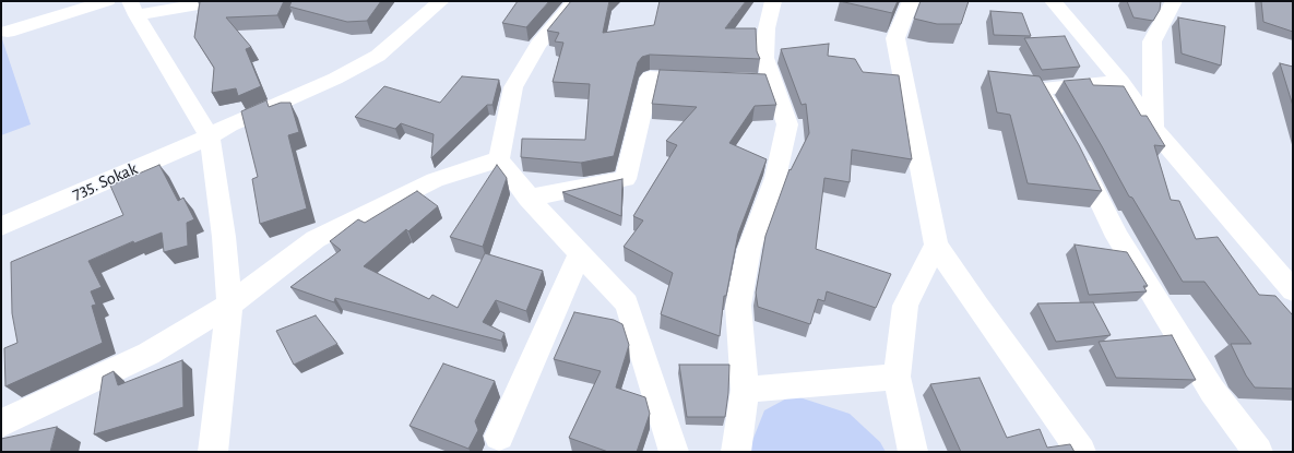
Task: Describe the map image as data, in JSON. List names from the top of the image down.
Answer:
{
  "streets": {
    "street": ["735. Sokak"]
  }
}
